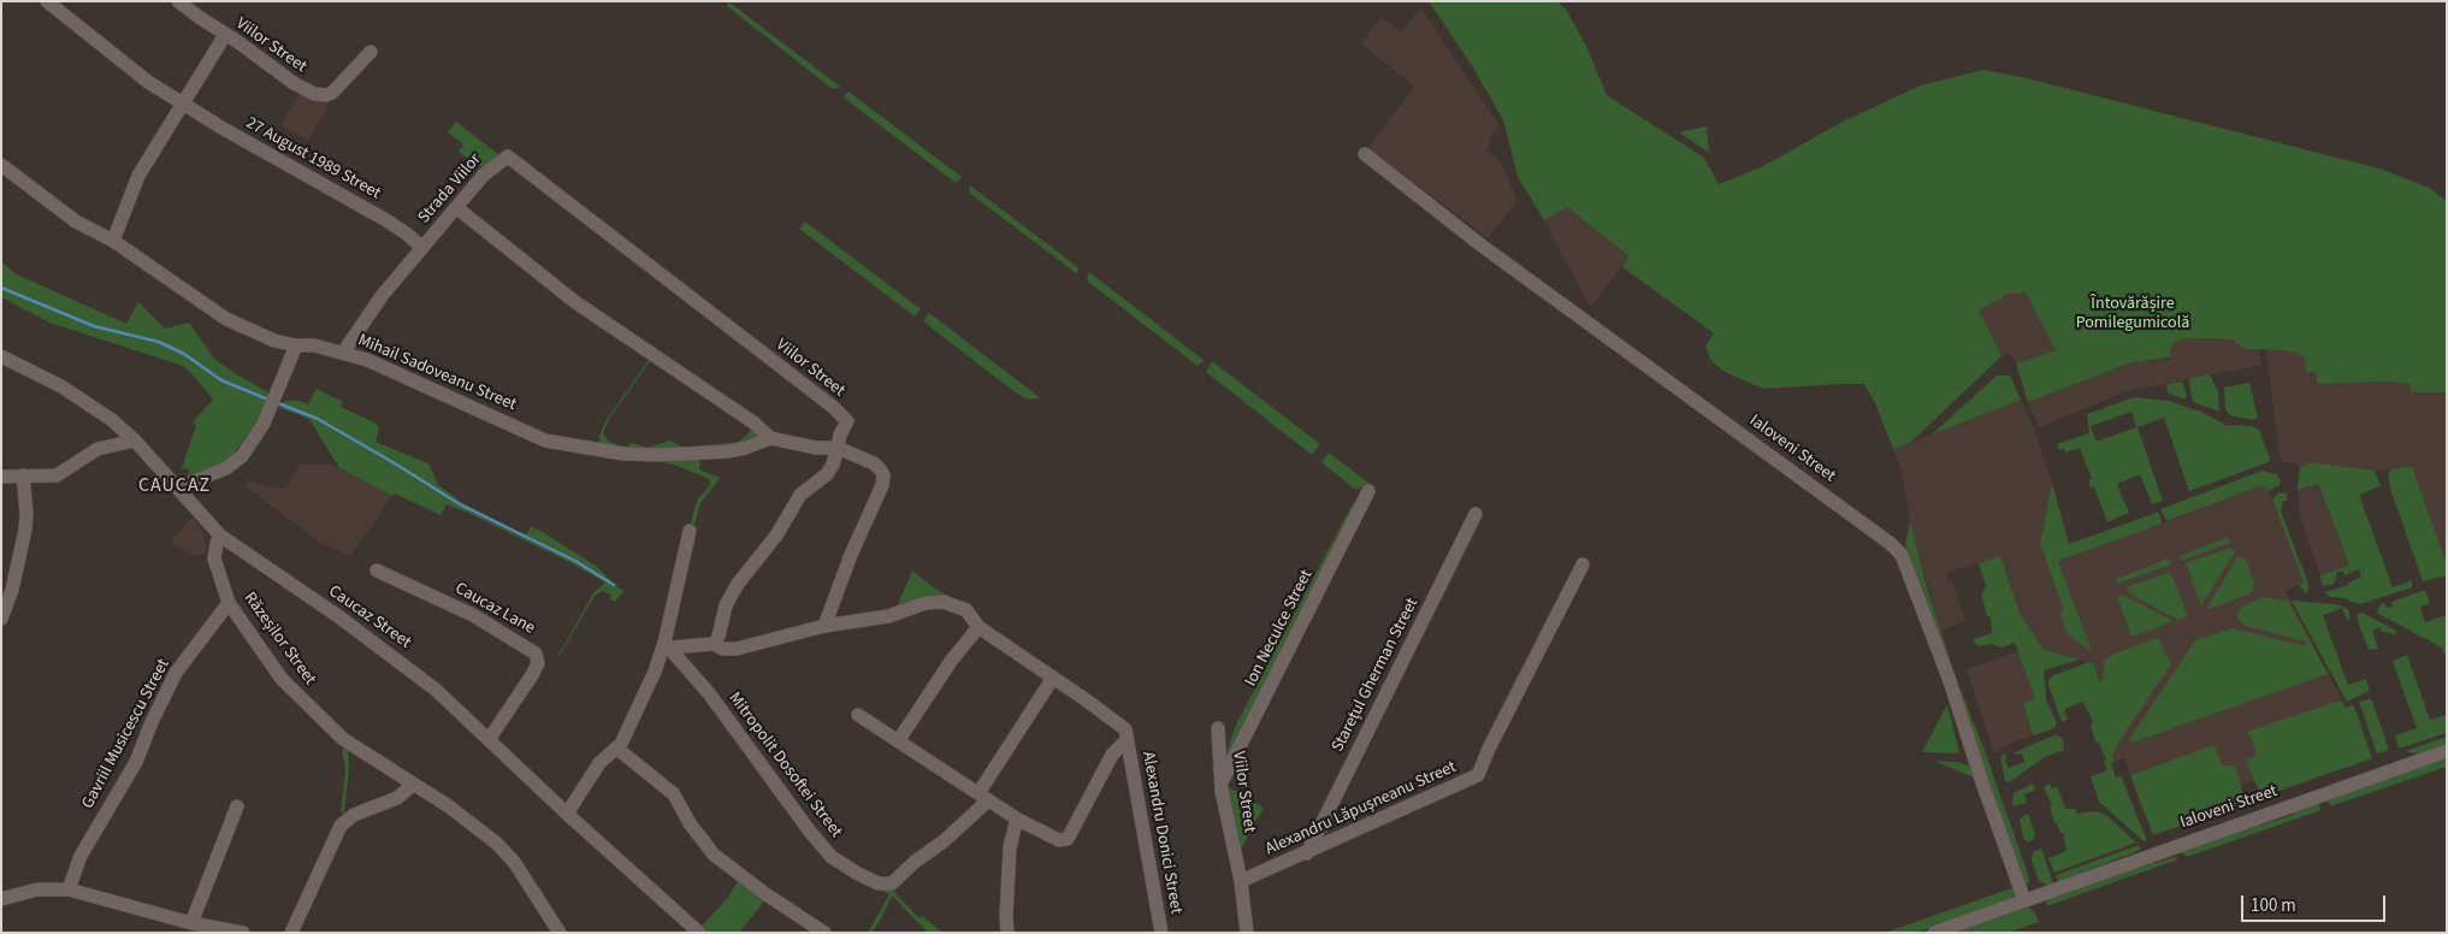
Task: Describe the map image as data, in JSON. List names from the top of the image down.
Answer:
{
  "streets": {
    "street": [
      "Viilor Street",
      "27 August 1989 Street",
      "Strada Viilor",
      "Mihail Sadoveanu Street",
      "Ialoveni Street",
      "Caucaz Lane",
      "Caucaz Street",
      "Ion Neculce Street",
      "Răzeșilor Street",
      "Starețul Gherman Street",
      "Gavriil Musicescu Street",
      "Mitropolit Dosoftei Street",
      "Alexandru Lăpușneanu Street",
      "Alexandru Donici Street"
    ]
  },
  "crossings": [
    ["Viilor Street", "Strada Viilor"],
    ["Viilor Street", "Ion Neculce Street"],
    ["Viilor Street", "Alexandru Lăpușneanu Street"],
    ["27 August 1989 Street", "Strada Viilor"],
    ["Strada Viilor", "Mihail Sadoveanu Street"],
    ["Caucaz Lane", "Caucaz Street"],
    ["Caucaz Street", "Răzeșilor Street"],
    ["Răzeșilor Street", "Gavriil Musicescu Street"],
    ["Starețul Gherman Street", "Alexandru Lăpușneanu Street"],
    ["Mitropolit Dosoftei Street", "Alexandru Donici Street"]
  ],
  "districts": ["CAUCAZ"],
  "parks": ["Întovărășire Pomilegumicolă"],
  "scale_bar": "100 m"
}
